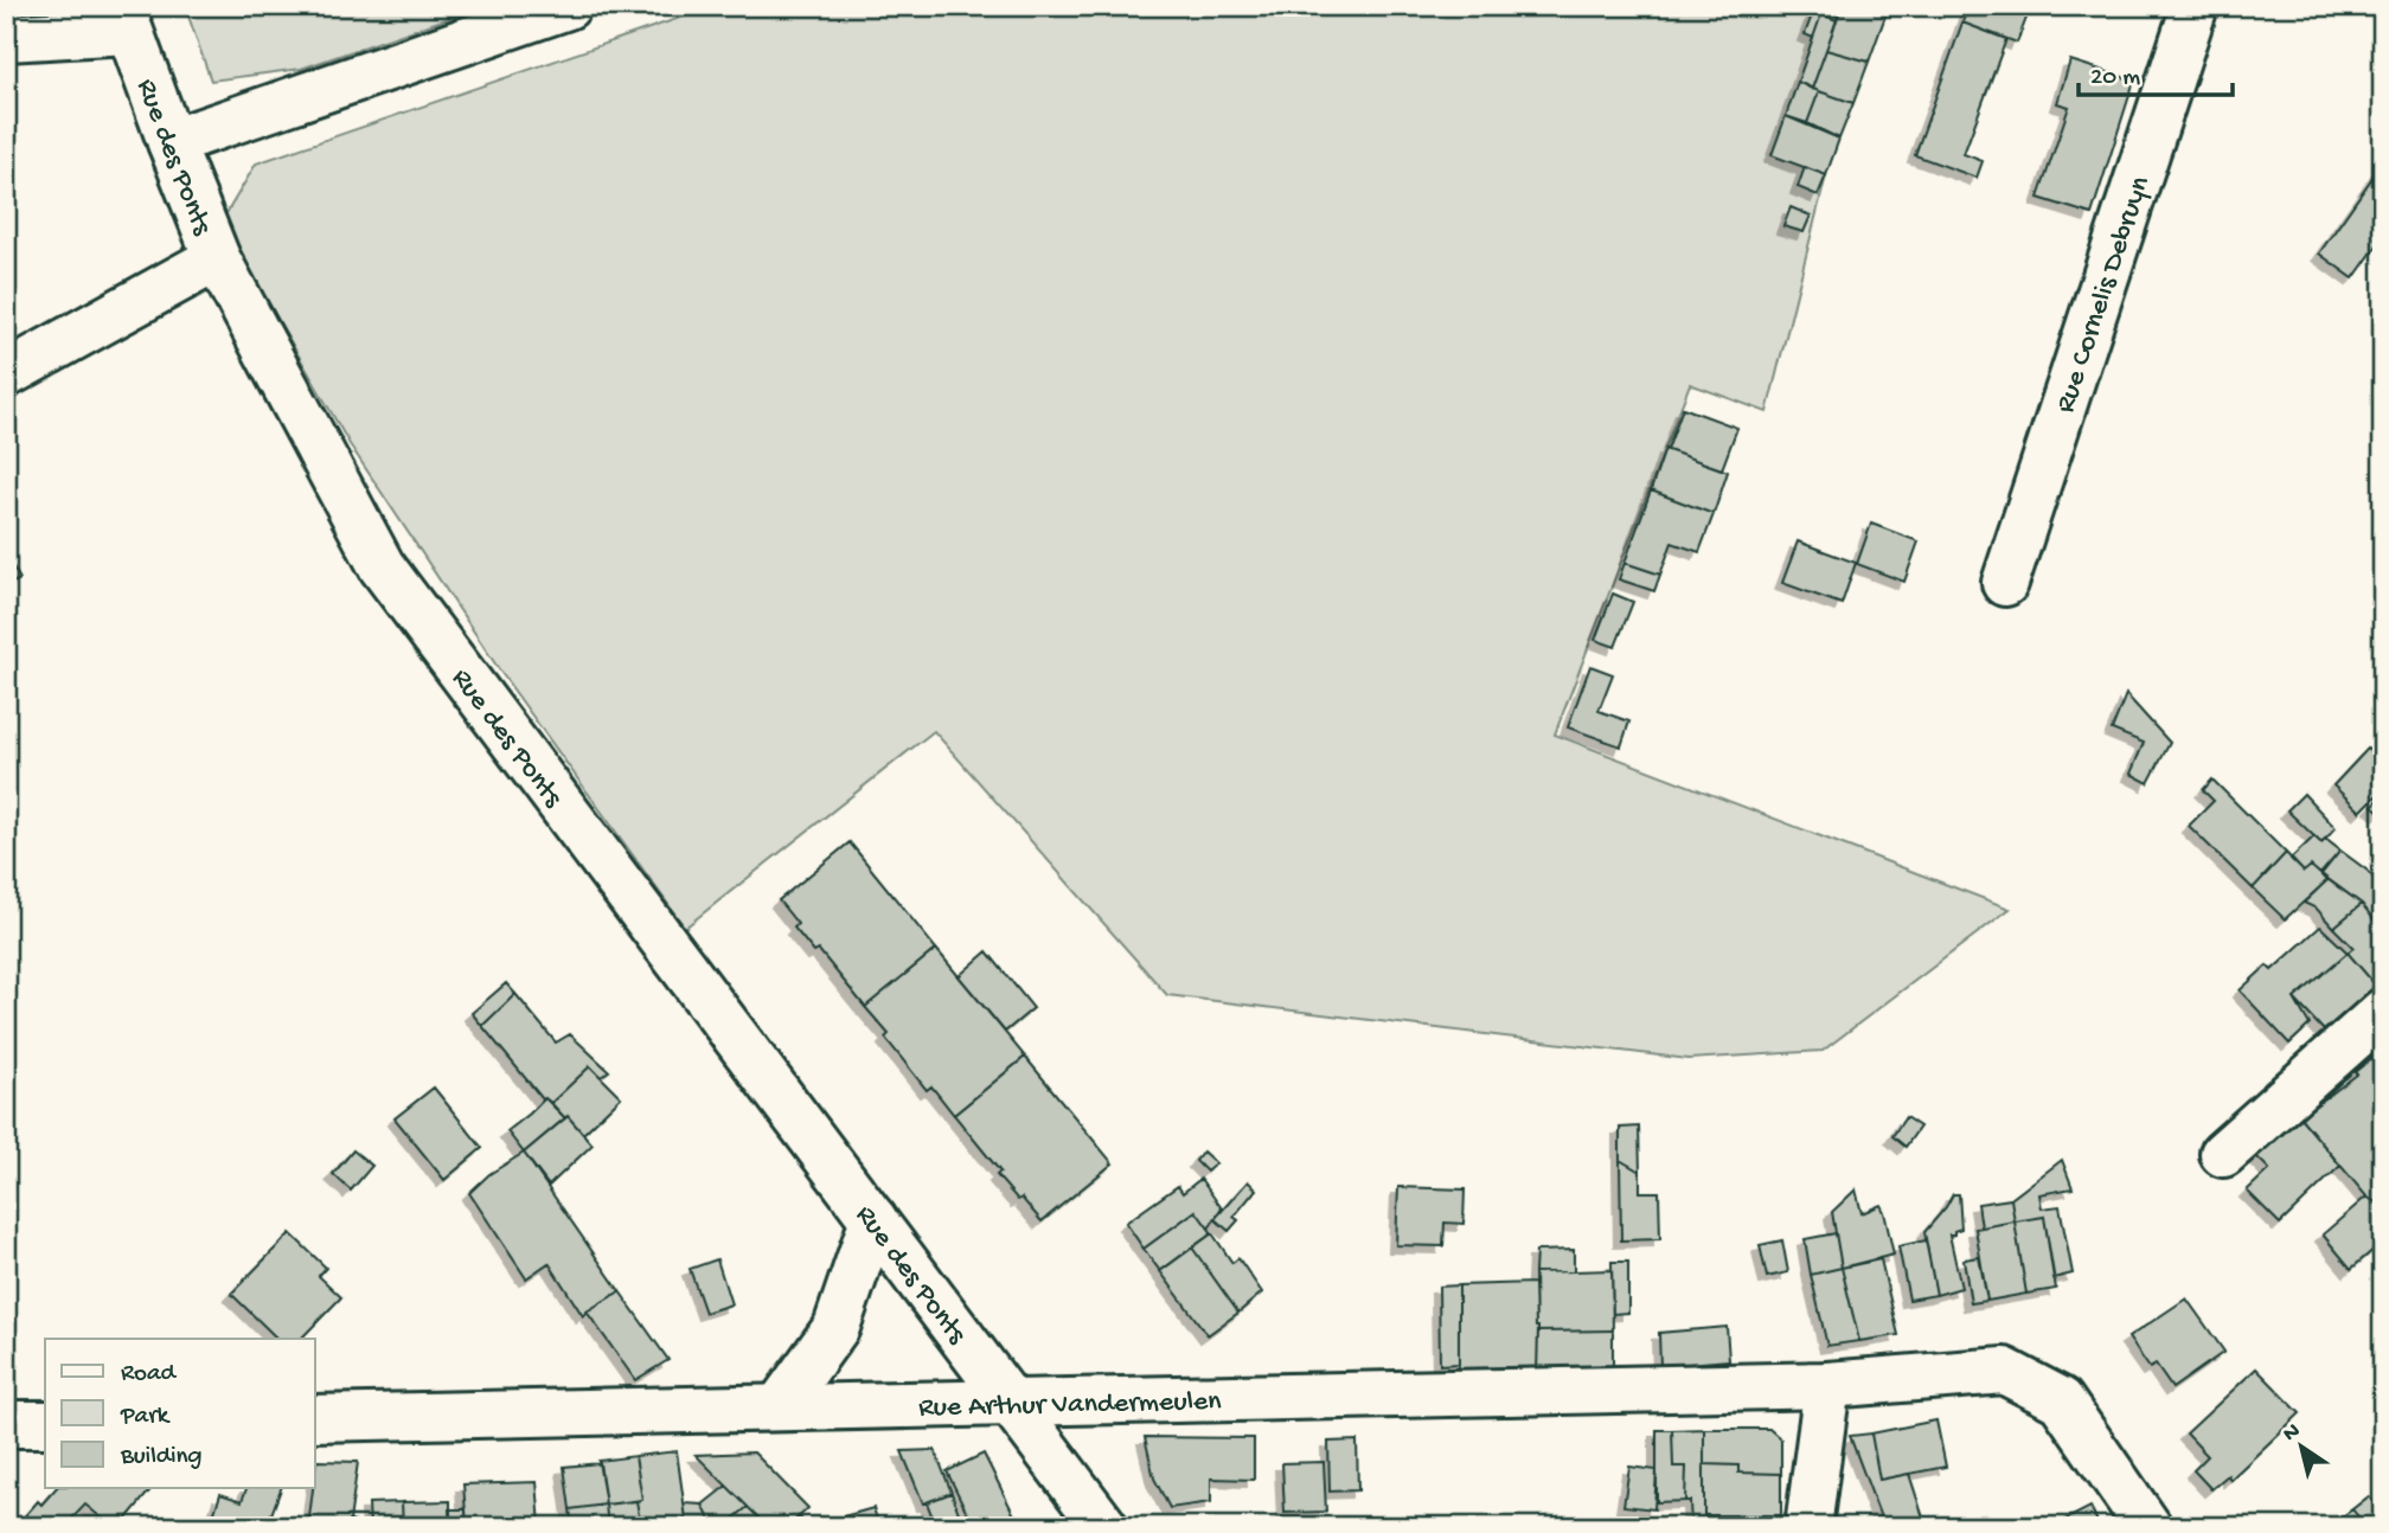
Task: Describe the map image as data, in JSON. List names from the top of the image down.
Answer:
{
  "streets": {
    "main road": ["Rue des Ponts", "Rue Cornelis Debruyn", "Rue Arthur Vandermeulen"]
  },
  "crossings": [
    ["Rue des Ponts", "Rue Arthur Vandermeulen"]
  ],
  "legend": ["Road", "Park", "Building"],
  "scale_bar": "20 m",
  "north": "top left"
}
